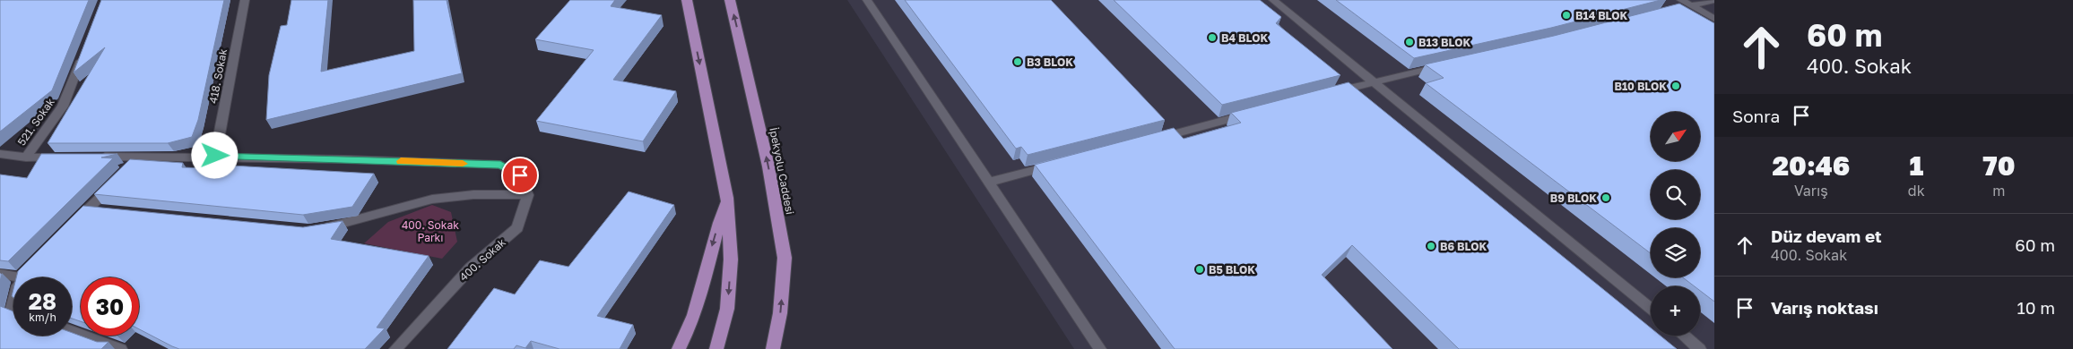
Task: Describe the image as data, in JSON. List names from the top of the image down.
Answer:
{
  "streets": {
    "highway": ["İpekyolu Caddesi"],
    "street": ["418. Sokak", "521. Sokak", "400. Sokak"]
  },
  "parks": ["400. Sokak Parkı"],
  "places": [
    "B14 BLOK",
    "B4 BLOK",
    "B13 BLOK",
    "B3 BLOK",
    "B10 BLOK",
    "B9 BLOK",
    "B6 BLOK",
    "B5 BLOK"
  ],
  "north": "top right",
  "page": {
    "turn": ["60 m", "400. Sokak"],
    "then": "Sonra",
    "map_buttons": "+",
    "eta": [
      "20:46",
      "Varış",
      "1",
      "dk",
      "70",
      "m"
    ],
    "list": [
      {
        "name": "Düz devam et",
        "note": "400. Sokak",
        "value": "60 m"
      },
      {
        "name": "Varış noktası",
        "value": "10 m"
      }
    ],
    "speed": "28 km/h",
    "limit": "30"
  }
}
